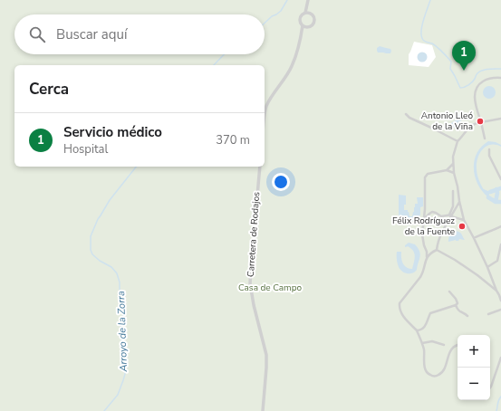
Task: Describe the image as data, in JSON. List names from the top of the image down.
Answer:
{
  "streets": {
    "street": ["Carretera de Rodajos"]
  },
  "water": ["Arroyo de la Zorra"],
  "parks": ["Casa de Campo"],
  "places": ["Antonio Lleó de la Viña", "Félix Rodríguez de la Fuente"],
  "page": {
    "search": "Buscar aquí",
    "pins": "1",
    "heading": "Cerca",
    "list": [
      {
        "mark": "1",
        "name": "Servicio médico",
        "note": "Hospital",
        "value": "370 m"
      }
    ],
    "map_buttons": ["+", "−"]
  }
}
